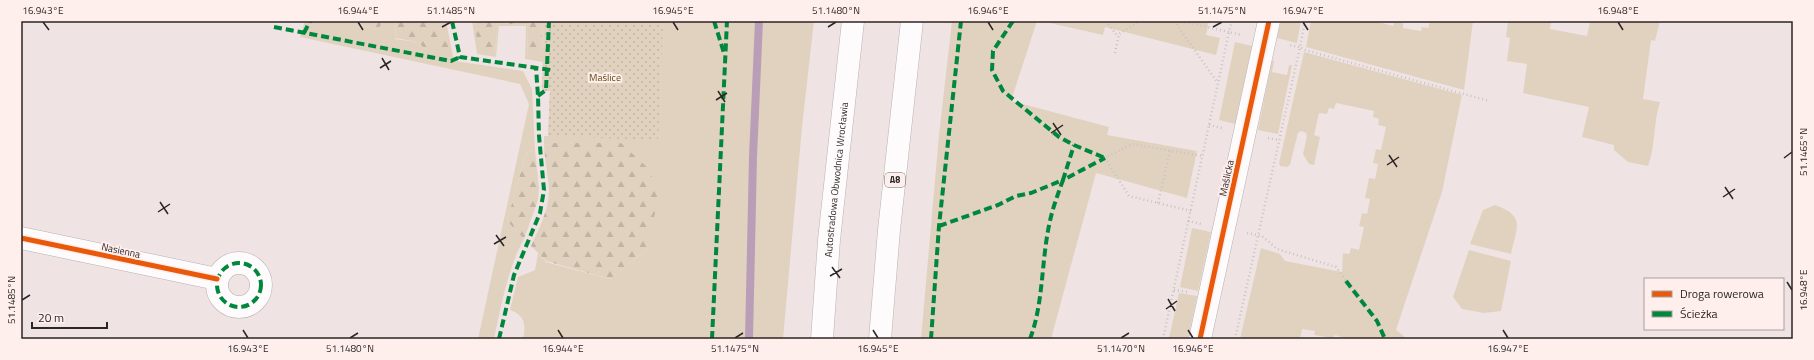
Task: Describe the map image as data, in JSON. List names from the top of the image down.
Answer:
{
  "streets": {
    "main road": [
      "Maślicka",
      "Autostradowa Obwodnica Wrocławia",
      "A8",
      "Nasienna"
    ]
  },
  "parks": ["Maślice"],
  "legend": ["Droga rowerowa", "Ścieżka"],
  "scale_bar": "20 m",
  "coordinates": [
    "16.943°E",
    "16.944°E",
    "51.1485°N",
    "16.945°E",
    "51.1480°N",
    "16.946°E",
    "51.1475°N",
    "16.947°E",
    "16.948°E",
    "51.1465°N",
    "51.1470°N"
  ]
}
